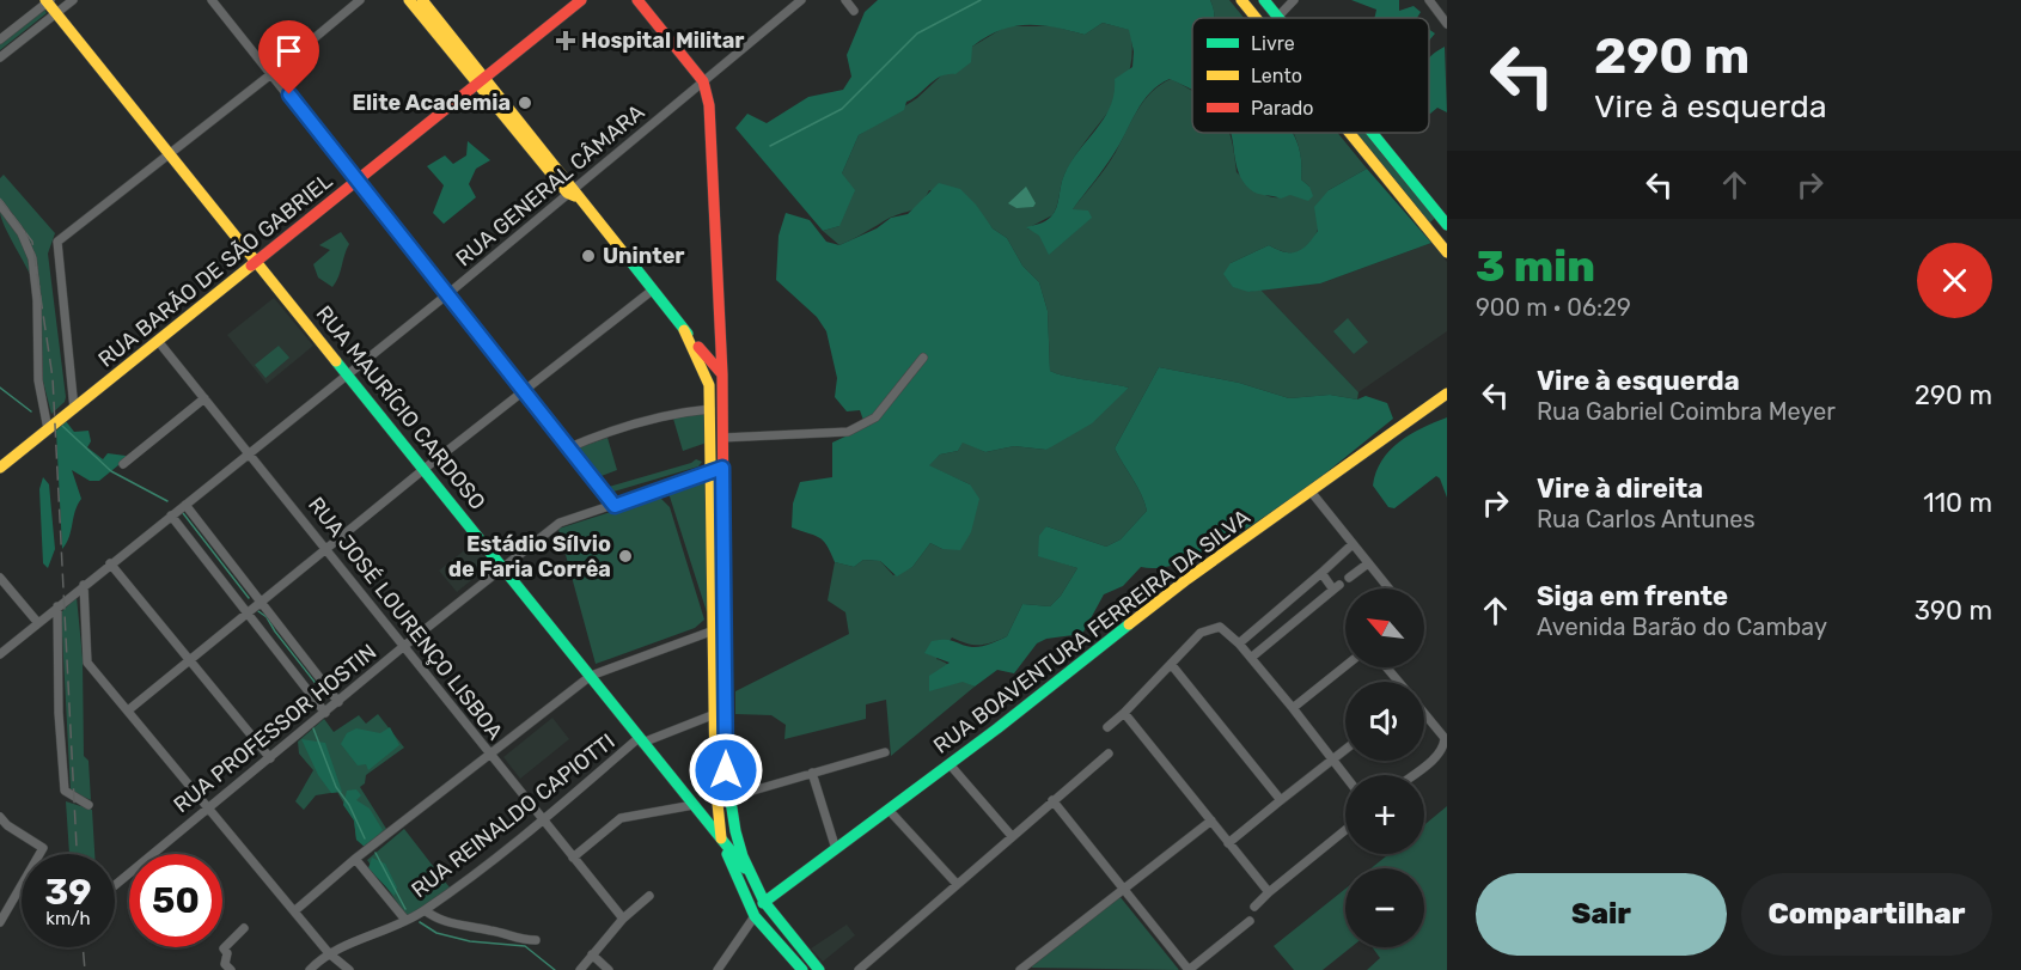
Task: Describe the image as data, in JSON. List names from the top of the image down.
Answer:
{
  "streets": {
    "main road": ["RUA BARÃO DE SÃO GABRIEL", "RUA MAURÍCIO CARDOSO", "RUA BOAVENTURA FERREIRA DA SILVA"],
    "street": [
      "RUA GENERAL CÂMARA",
      "RUA JOSÉ LOURENÇO LISBOA",
      "RUA PROFESSOR HOSTIN",
      "RUA REINALDO CAPIOTTI"
    ]
  },
  "crossings": [
    ["RUA GENERAL CÂMARA", "RUA MAURÍCIO CARDOSO"],
    ["RUA GENERAL CÂMARA", "RUA JOSÉ LOURENÇO LISBOA"],
    ["RUA BARÃO DE SÃO GABRIEL", "RUA MAURÍCIO CARDOSO"],
    ["RUA BARÃO DE SÃO GABRIEL", "RUA JOSÉ LOURENÇO LISBOA"],
    ["RUA MAURÍCIO CARDOSO", "RUA PROFESSOR HOSTIN"],
    ["RUA MAURÍCIO CARDOSO", "RUA REINALDO CAPIOTTI"],
    ["RUA JOSÉ LOURENÇO LISBOA", "RUA PROFESSOR HOSTIN"],
    ["RUA JOSÉ LOURENÇO LISBOA", "RUA REINALDO CAPIOTTI"]
  ],
  "places": {
    "health": ["Hospital Militar"],
    "other": ["Elite Academia", "Uninter", "Estádio Sílvio de Faria Corrêa"]
  },
  "legend": ["Livre", "Lento", "Parado"],
  "north": "top left",
  "page": {
    "turn": ["290 m", "Vire à esquerda"],
    "heading": ["3 min", "900 m · 06:29"],
    "list": [
      {
        "name": "Vire à esquerda",
        "note": "Rua Gabriel Coimbra Meyer",
        "value": "290 m"
      },
      {
        "name": "Vire à direita",
        "note": "Rua Carlos Antunes",
        "value": "110 m"
      },
      {
        "name": "Siga em frente",
        "note": "Avenida Barão do Cambay",
        "value": "390 m"
      }
    ],
    "map_buttons": ["+", "−"],
    "speed": "39 km/h",
    "limit": "50",
    "buttons": ["Sair", "Compartilhar"]
  }
}
